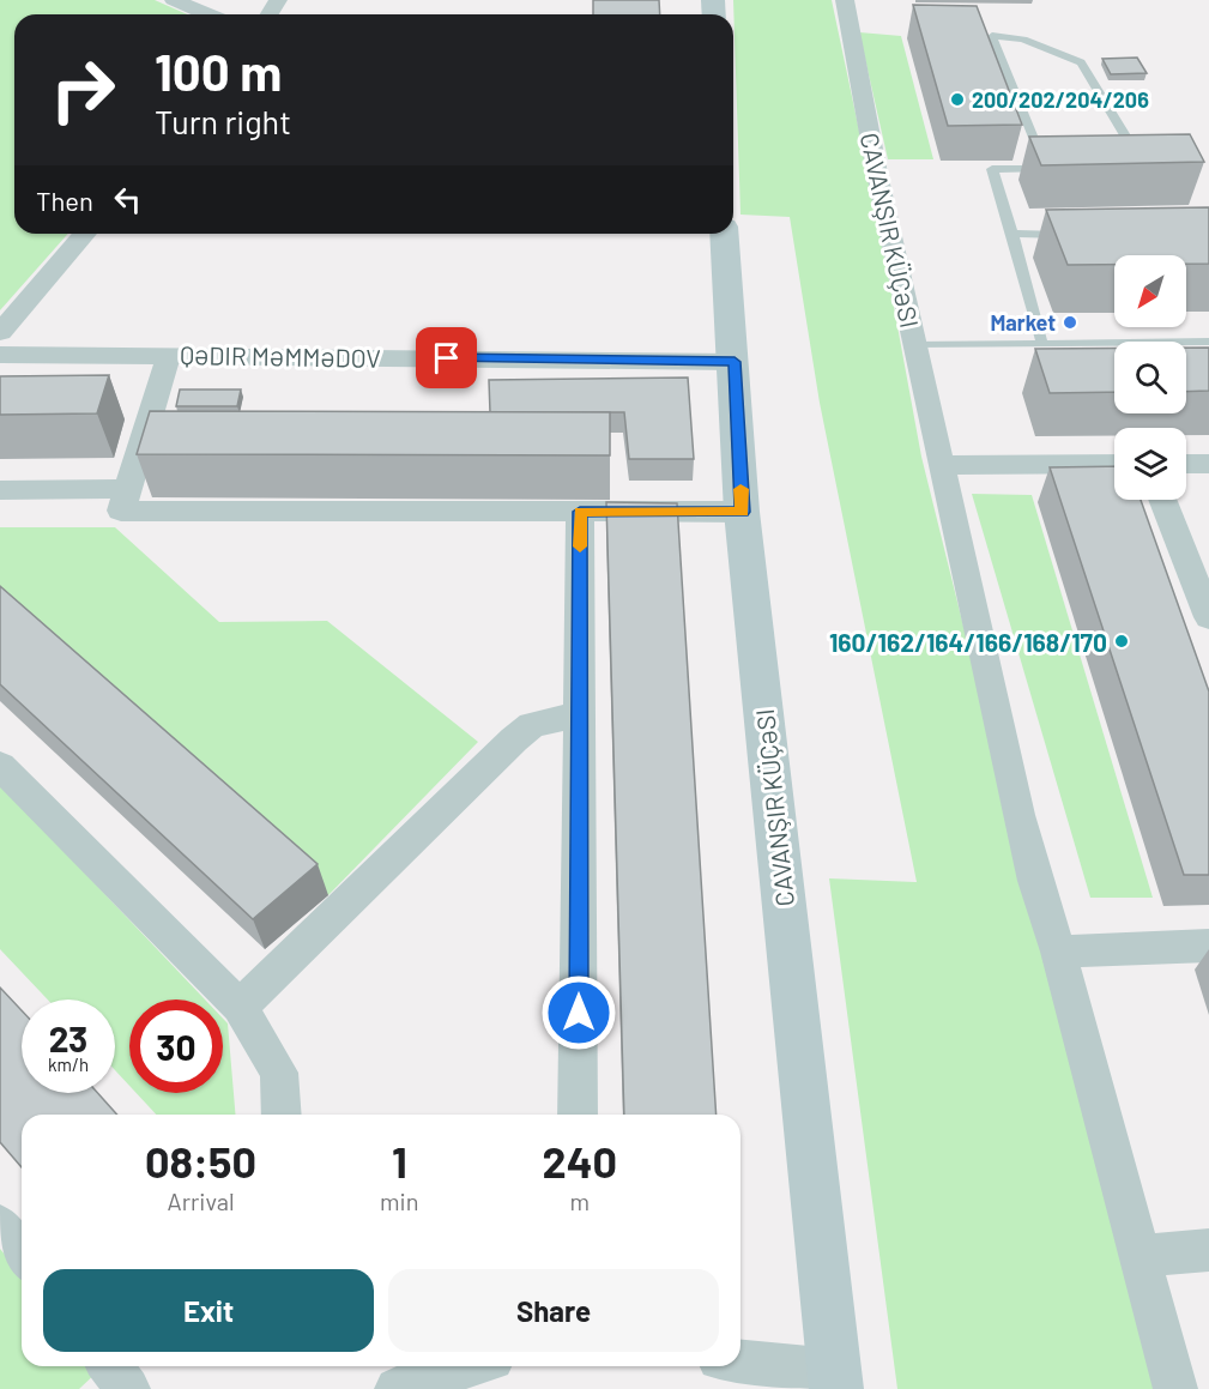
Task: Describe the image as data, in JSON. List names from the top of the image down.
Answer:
{
  "streets": {
    "street": ["CAVANŞIR KÜÇƏSI", "QƏDIR MƏMMƏDOV"]
  },
  "crossings": [
    ["CAVANŞIR KÜÇƏSI", "QƏDIR MƏMMƏDOV"]
  ],
  "places": ["200/202/204/206", "Market", "160/162/164/166/168/170"],
  "north": "bottom left",
  "page": {
    "turn": ["100 m", "Turn right"],
    "then": "Then",
    "speed": "23 km/h",
    "limit": "30",
    "eta": [
      "08:50",
      "Arrival",
      "1",
      "min",
      "240",
      "m"
    ],
    "buttons": ["Exit", "Share"]
  }
}
